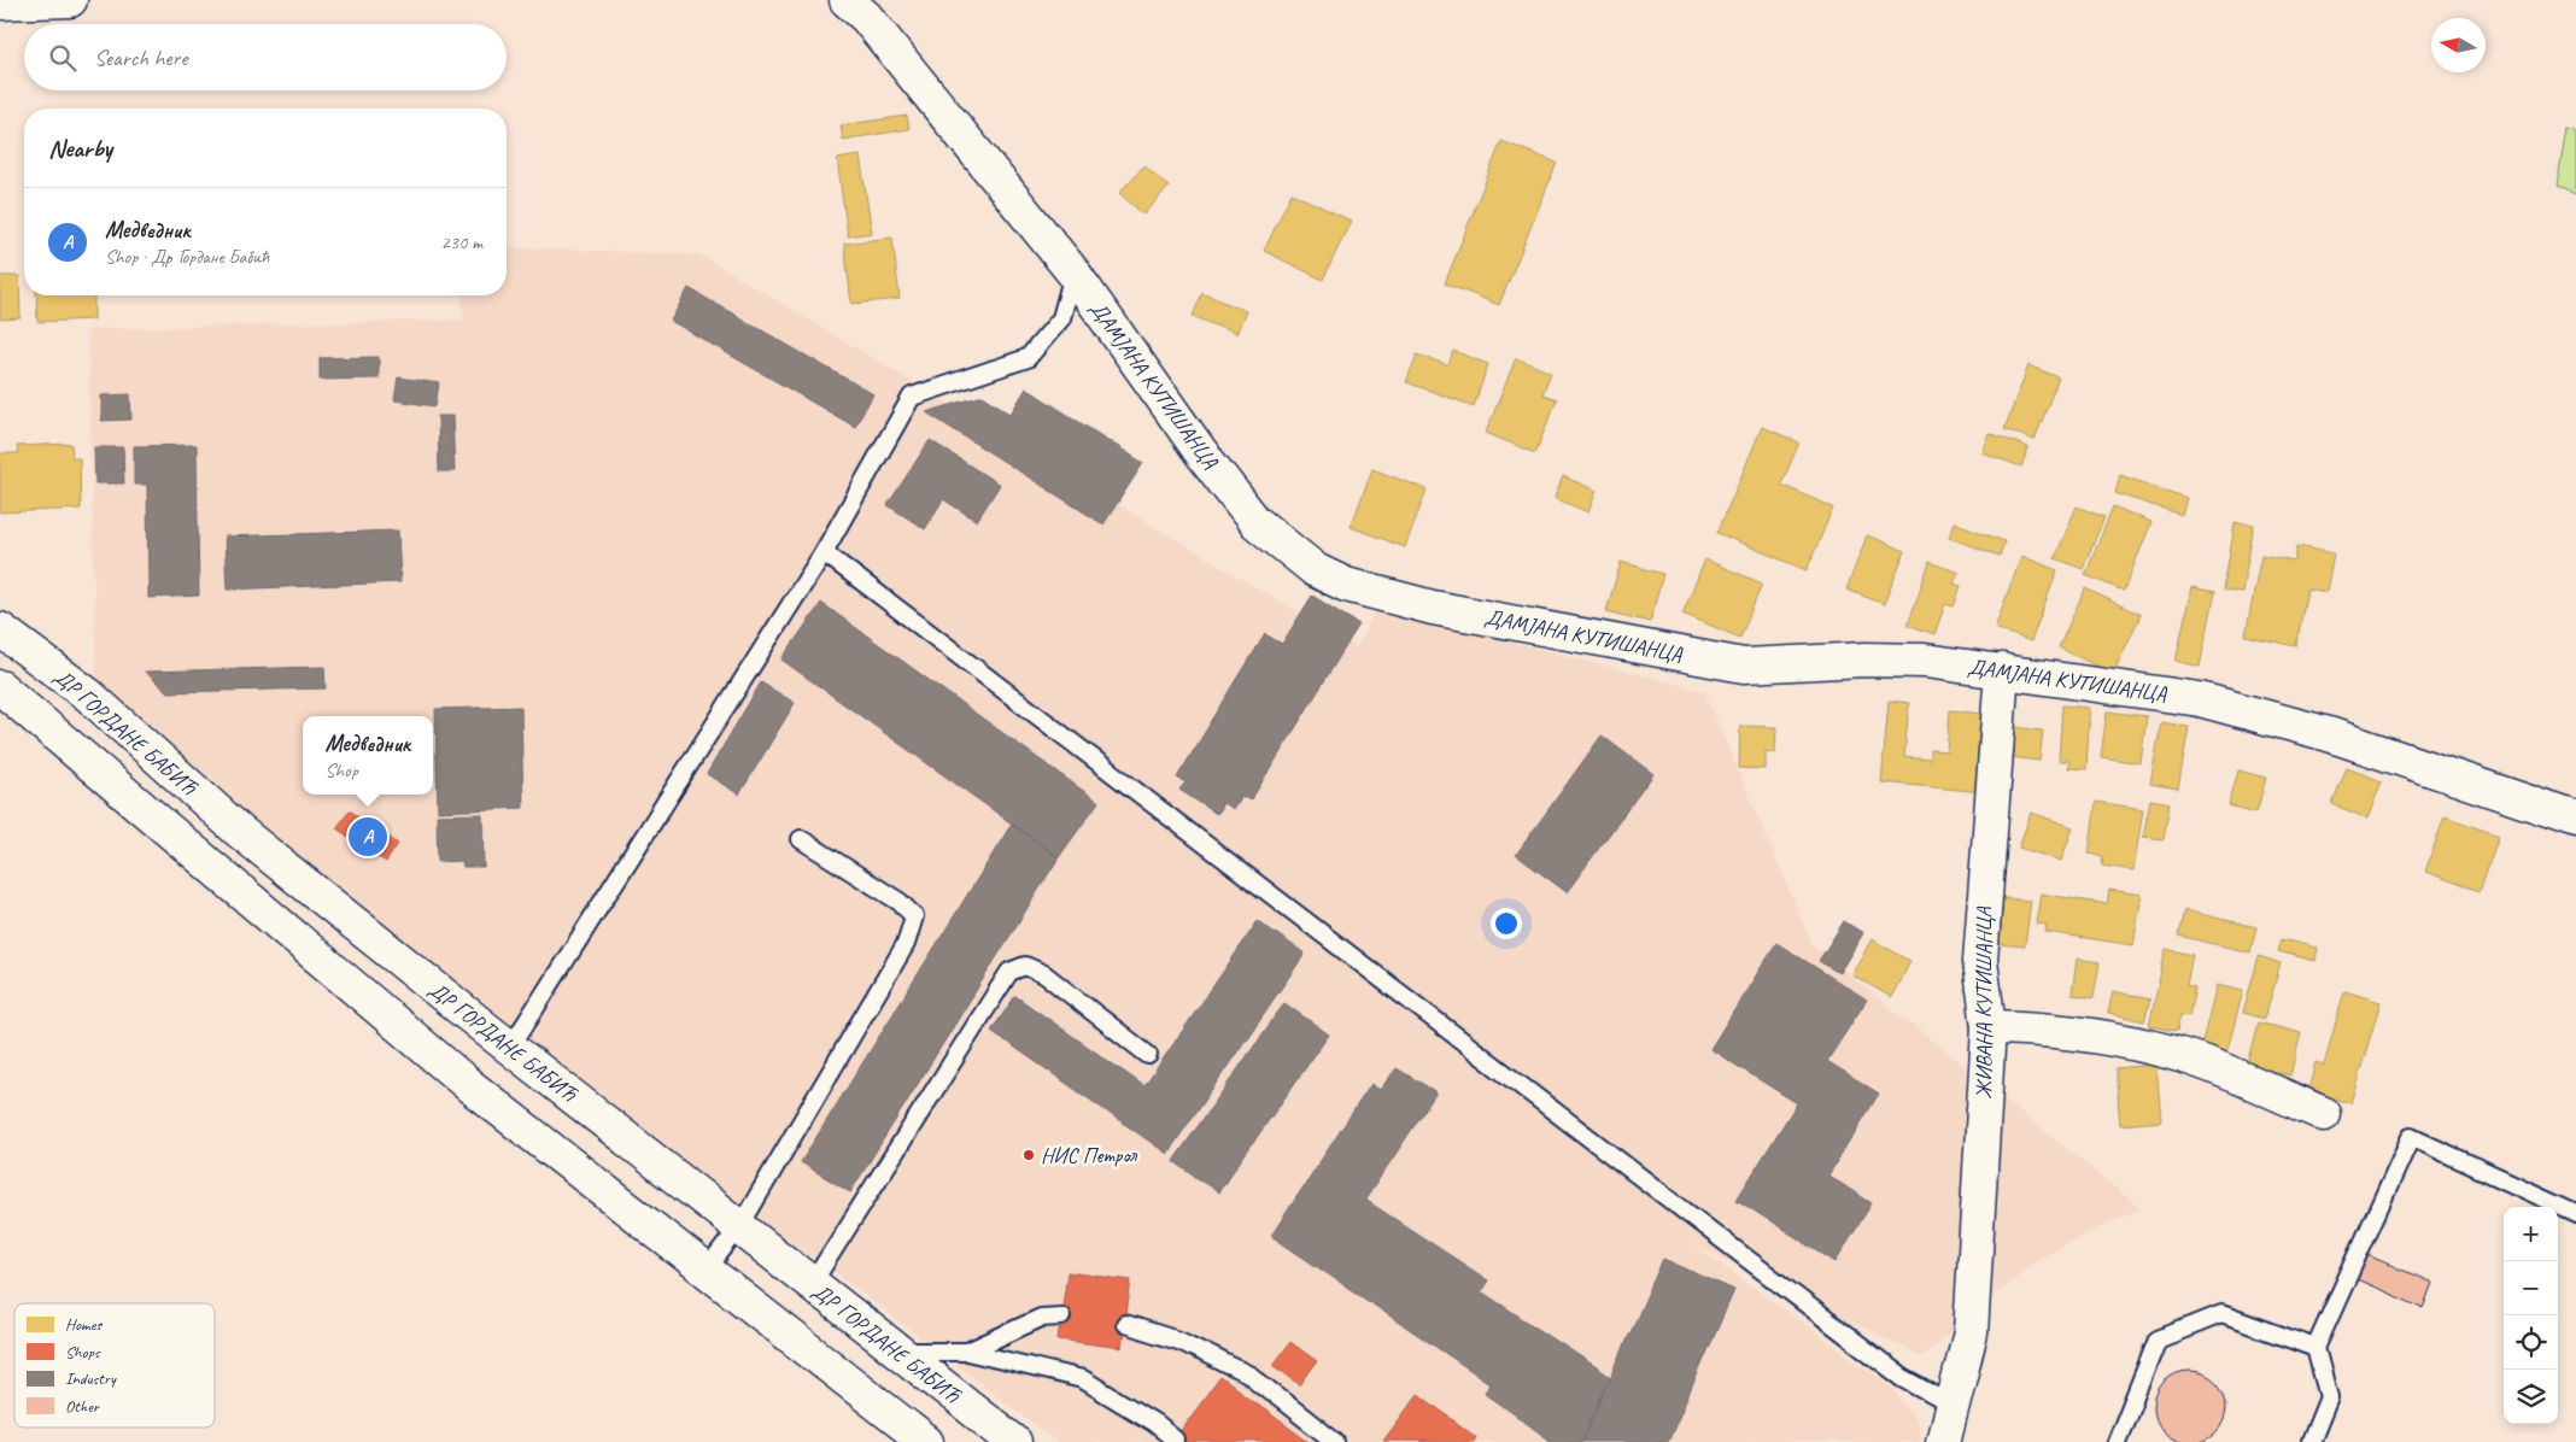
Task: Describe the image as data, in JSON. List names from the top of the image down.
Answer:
{
  "streets": {
    "street": ["ДАМЈАНА КУТИШАНЦА", "ДР ГОРДАНЕ БАБИЋ", "ЖИВАНА КУТИШАНЦА"]
  },
  "crossings": [
    ["ДАМЈАНА КУТИШАНЦА", "ЖИВАНА КУТИШАНЦА"]
  ],
  "places": ["НИС Петрол"],
  "legend": [
    "Homes",
    "Shops",
    "Industry",
    "Other"
  ],
  "north": "left",
  "page": {
    "search": "Search here",
    "heading": "Nearby",
    "list": [
      {
        "mark": "A",
        "name": "Медведник",
        "note": "Shop · Др Гордане Бабић",
        "value": "230 m"
      }
    ],
    "popup": ["Медведник", "Shop"],
    "pins": "A",
    "map_buttons": ["+", "−"]
  }
}
